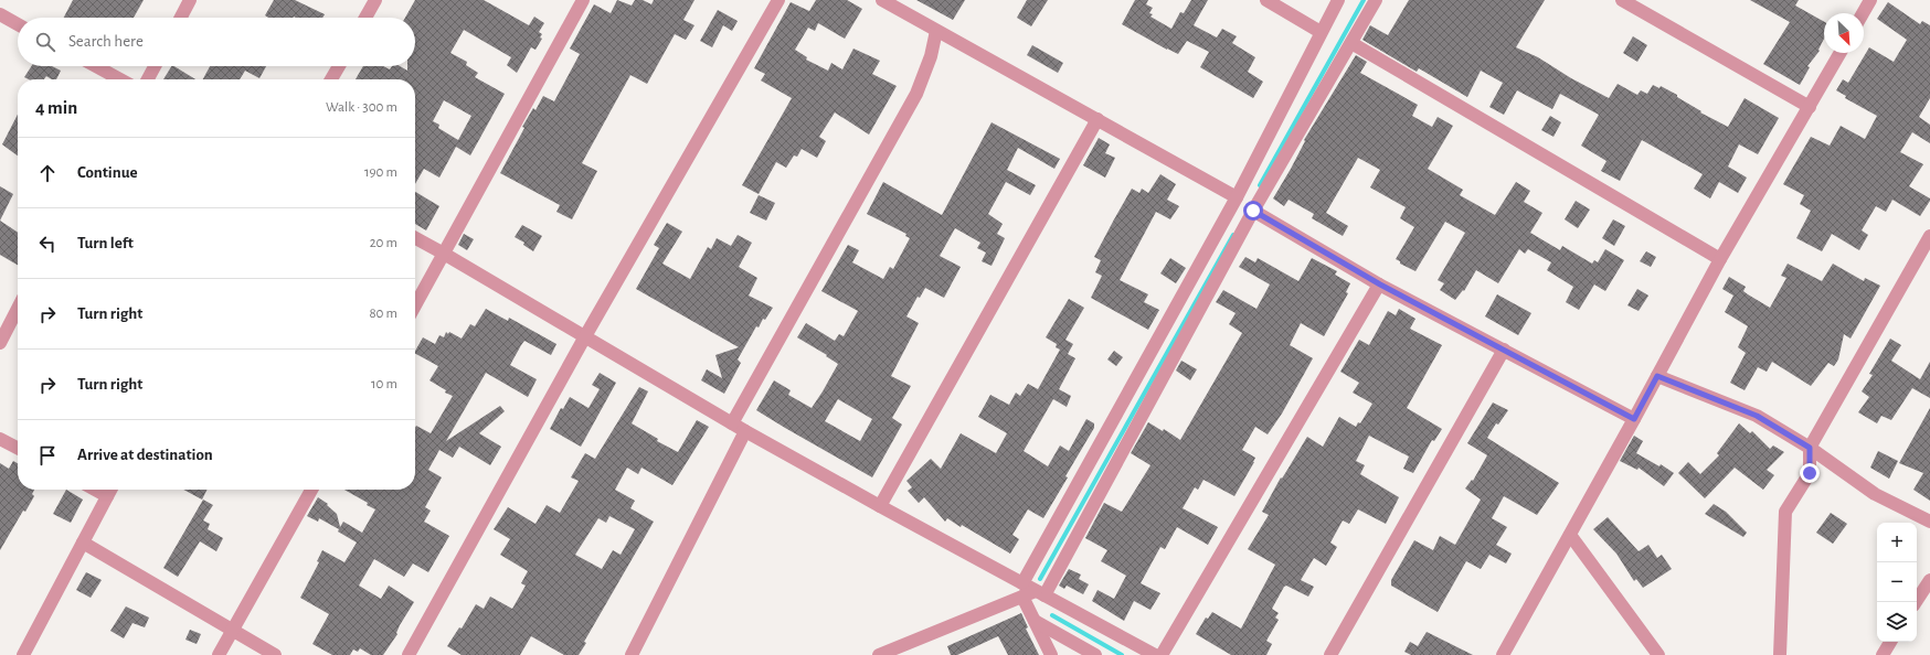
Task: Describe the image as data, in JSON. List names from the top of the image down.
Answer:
{
  "north": "bottom right",
  "page": {
    "search": "Search here",
    "heading": ["4 min", "Walk · 300 m"],
    "list": [
      ["Continue", "190 m"],
      ["Turn left", "20 m"],
      ["Turn right", "80 m"],
      ["Turn right", "10 m"],
      "Arrive at destination"
    ],
    "map_buttons": ["+", "−"]
  }
}
